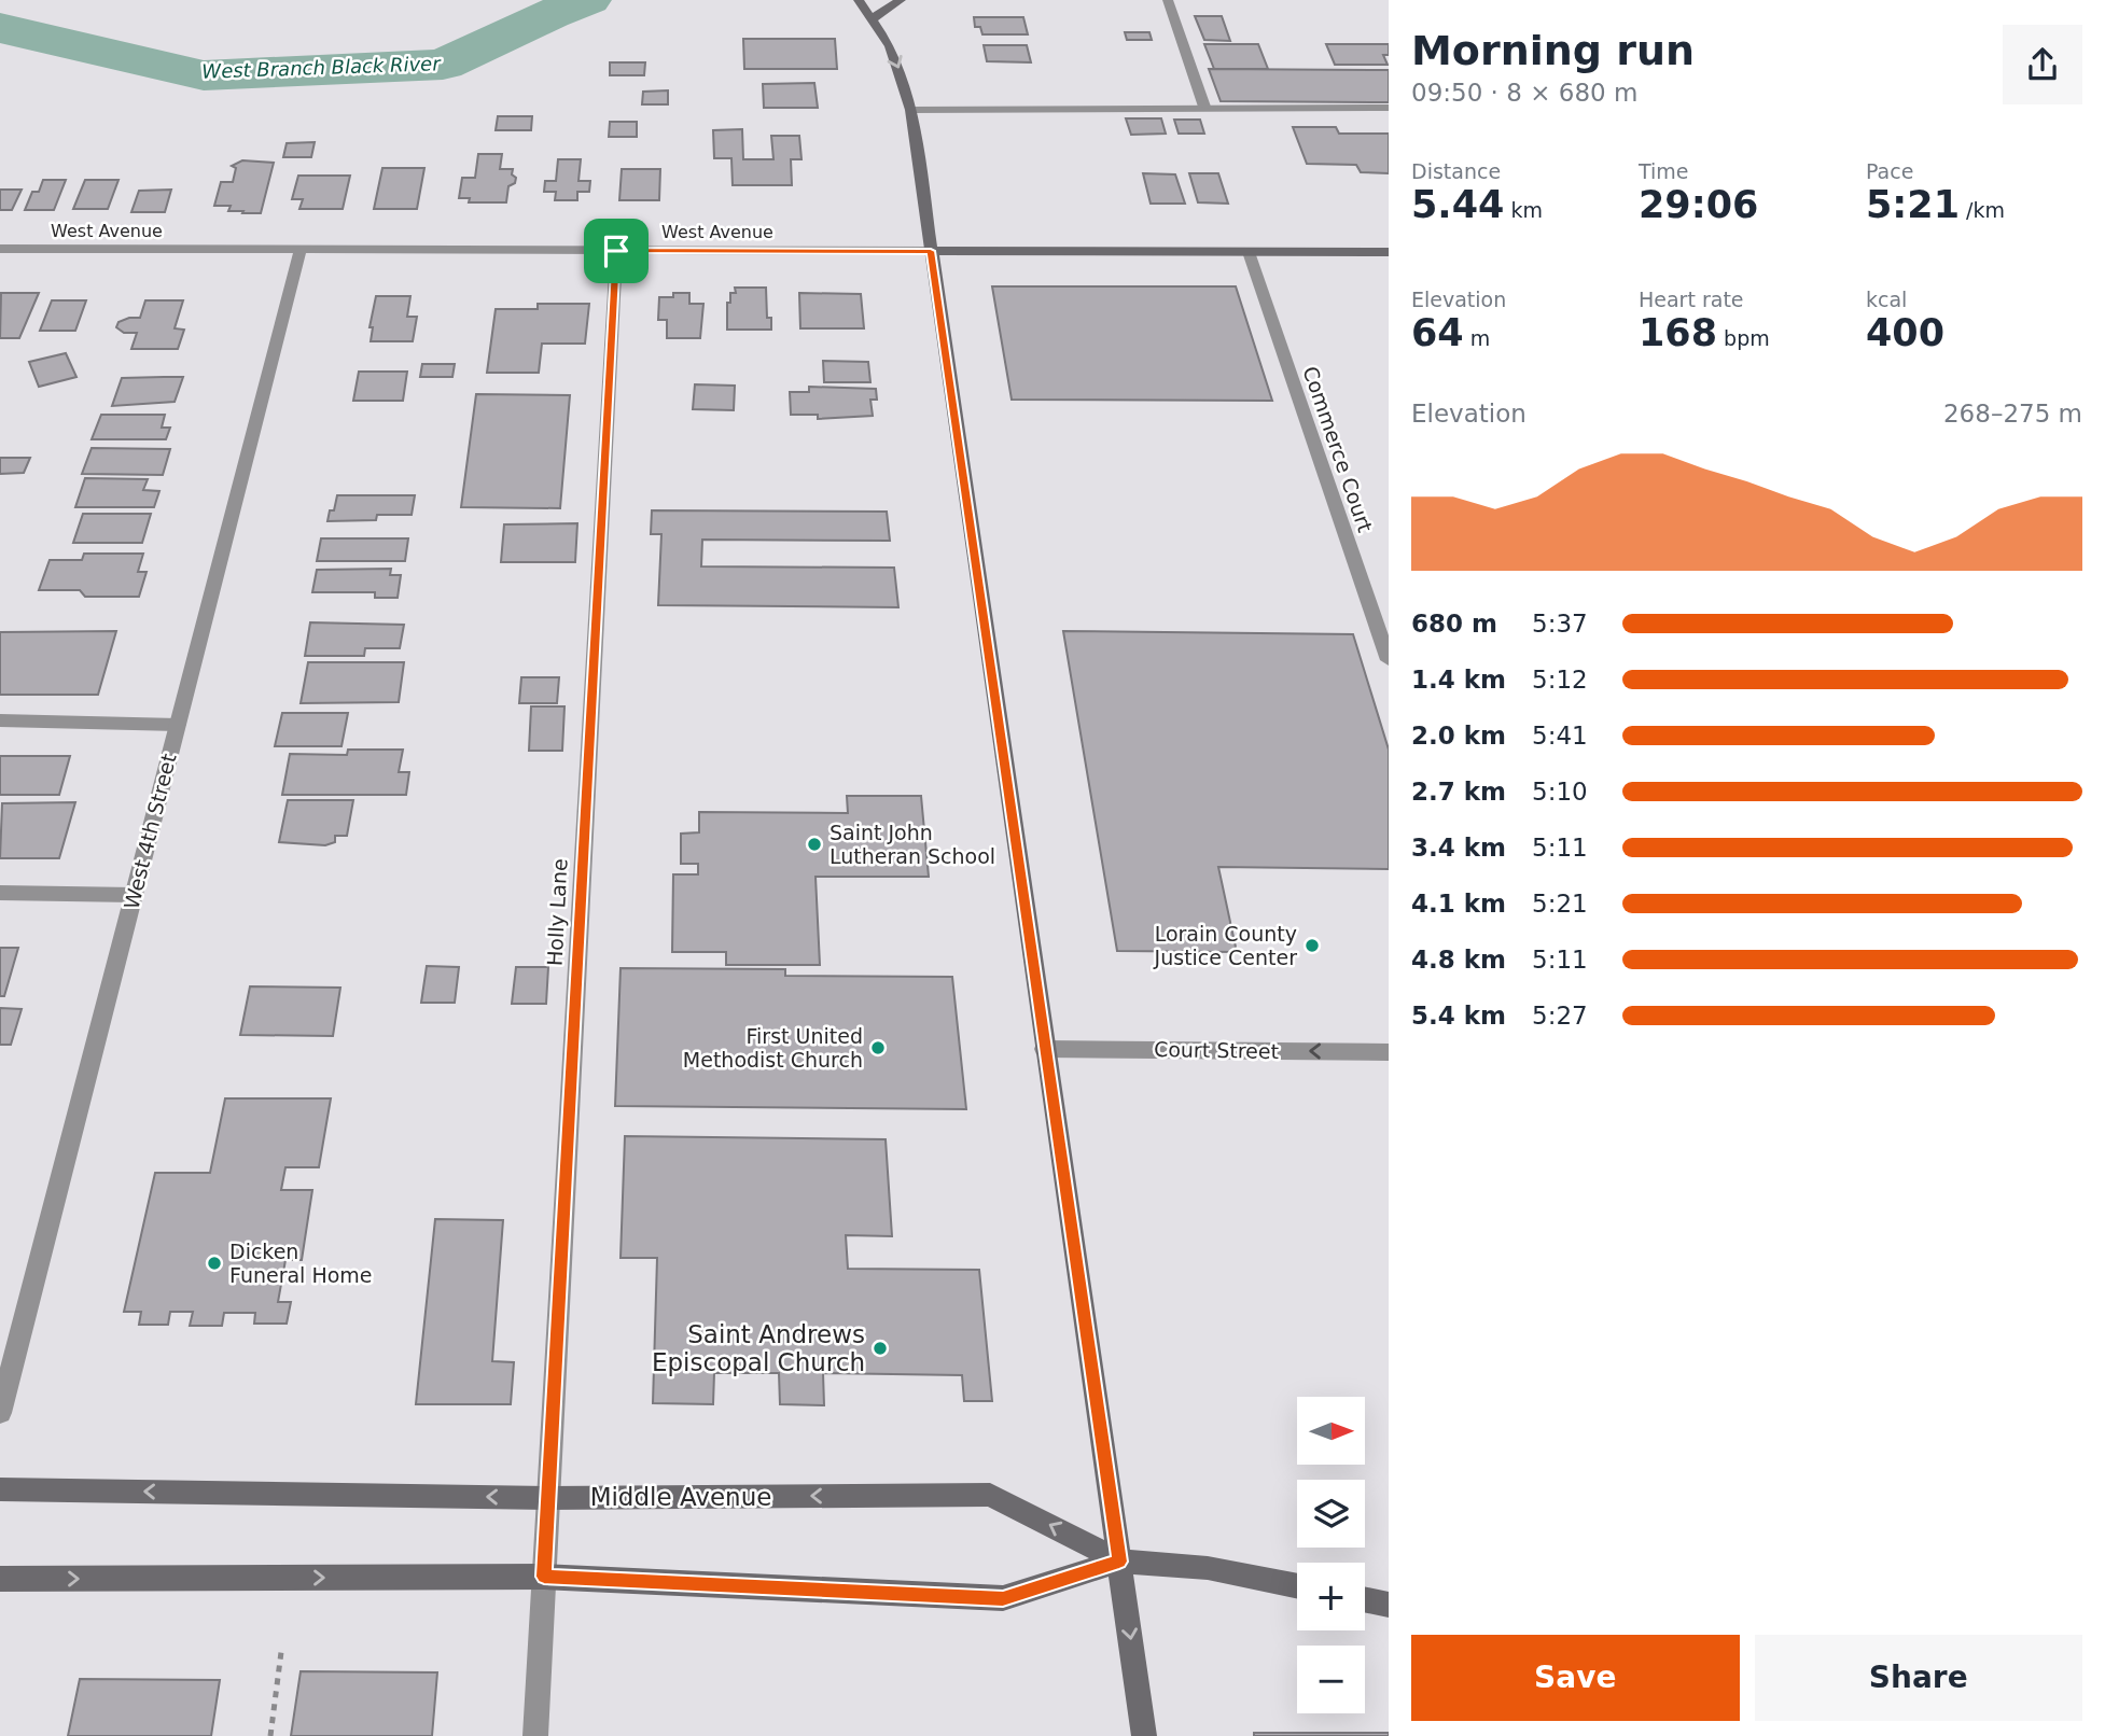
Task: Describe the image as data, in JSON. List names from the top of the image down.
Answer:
{
  "streets": {
    "main road": ["West Avenue", "Middle Avenue"],
    "street": [
      "Commerce Court",
      "West 4th Street",
      "Holly Lane",
      "Court Street"
    ]
  },
  "crossings": [
    ["West Avenue", "Commerce Court"],
    ["West Avenue", "West 4th Street"],
    ["West Avenue", "Holly Lane"],
    ["Holly Lane", "Middle Avenue"]
  ],
  "one_way": ["Court Street"],
  "water": ["West Branch Black River"],
  "places": [
    "Saint John Lutheran School",
    "Lorain County Justice Center",
    "First United Methodist Church",
    "Dicken Funeral Home",
    "Saint Andrews Episcopal Church"
  ],
  "north": "right",
  "page": {
    "heading": ["Morning run", "09:50 · 8 × 680 m"],
    "stats": [
      ["Distance", "5.44 km"],
      ["Time", "29:06"],
      ["Pace", "5:21 /km"],
      ["Elevation", "64 m"],
      ["Heart rate", "168 bpm"],
      ["kcal", "400"]
    ],
    "chart": ["Elevation", "268–275 m"],
    "list": [
      {
        "name": "680 m",
        "note": "5:37"
      },
      {
        "name": "1.4 km",
        "note": "5:12"
      },
      {
        "name": "2.0 km",
        "note": "5:41"
      },
      {
        "name": "2.7 km",
        "note": "5:10"
      },
      {
        "name": "3.4 km",
        "note": "5:11"
      },
      {
        "name": "4.1 km",
        "note": "5:21"
      },
      {
        "name": "4.8 km",
        "note": "5:11"
      },
      {
        "name": "5.4 km",
        "note": "5:27"
      }
    ],
    "map_buttons": ["+", "−"],
    "buttons": ["Save", "Share"]
  }
}
